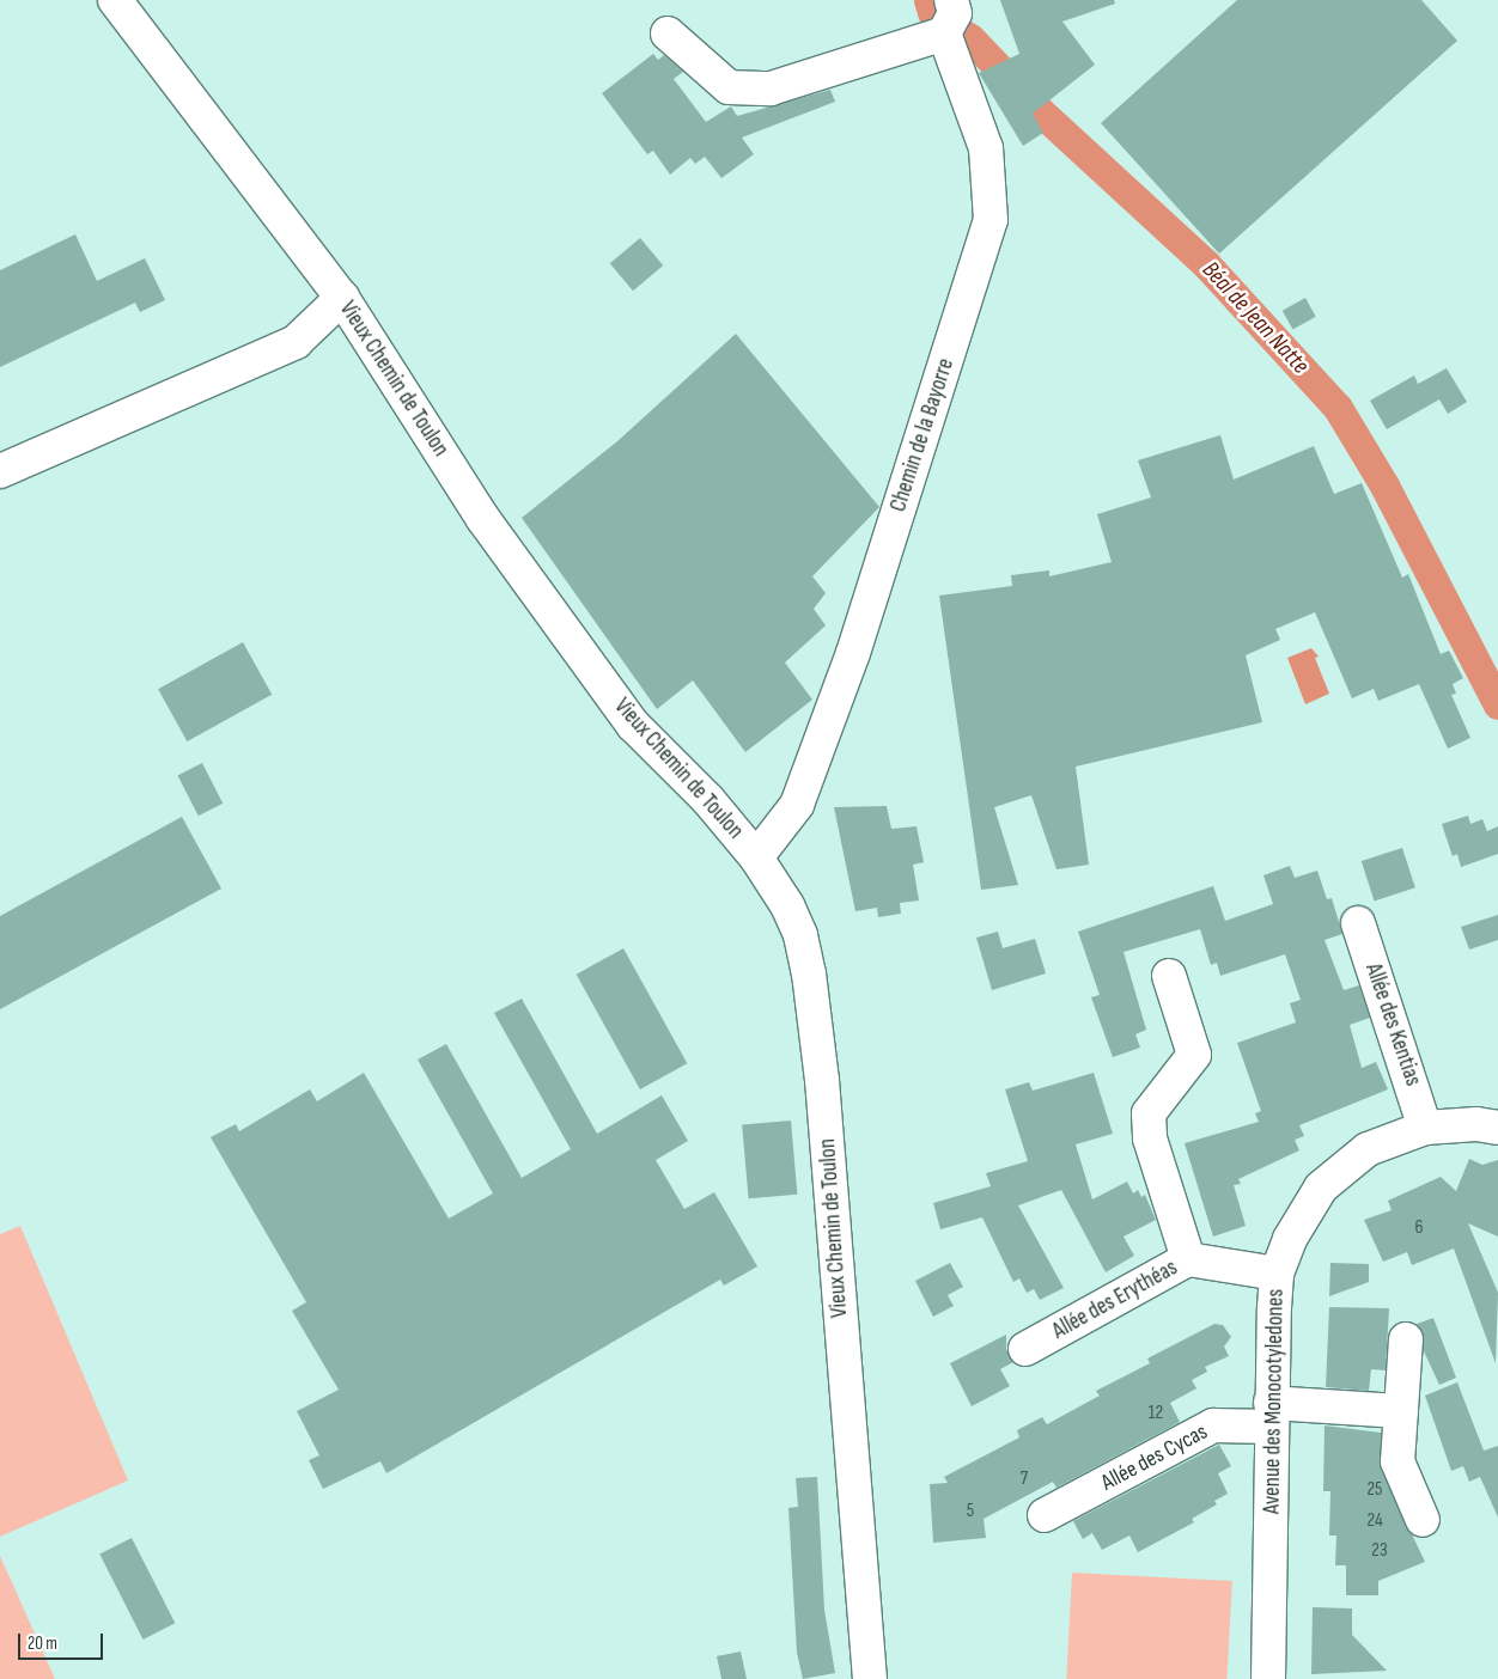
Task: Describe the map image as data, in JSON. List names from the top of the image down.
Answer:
{
  "streets": {
    "street": [
      "Vieux Chemin de Toulon",
      "Chemin de la Bayorre",
      "Allée des Kentias",
      "Allée des Erythéas",
      "Avenue des Monocotyledones",
      "Allée des Cycas"
    ]
  },
  "crossings": [
    ["Vieux Chemin de Toulon", "Chemin de la Bayorre"],
    ["Allée des Kentias", "Avenue des Monocotyledones"],
    ["Allée des Erythéas", "Avenue des Monocotyledones"],
    ["Avenue des Monocotyledones", "Allée des Cycas"]
  ],
  "water": ["Béal de Jean Natte"],
  "house_numbers": [
    "6",
    "12",
    "7",
    "25",
    "5",
    "24",
    "23"
  ],
  "scale_bar": "20 m"
}
